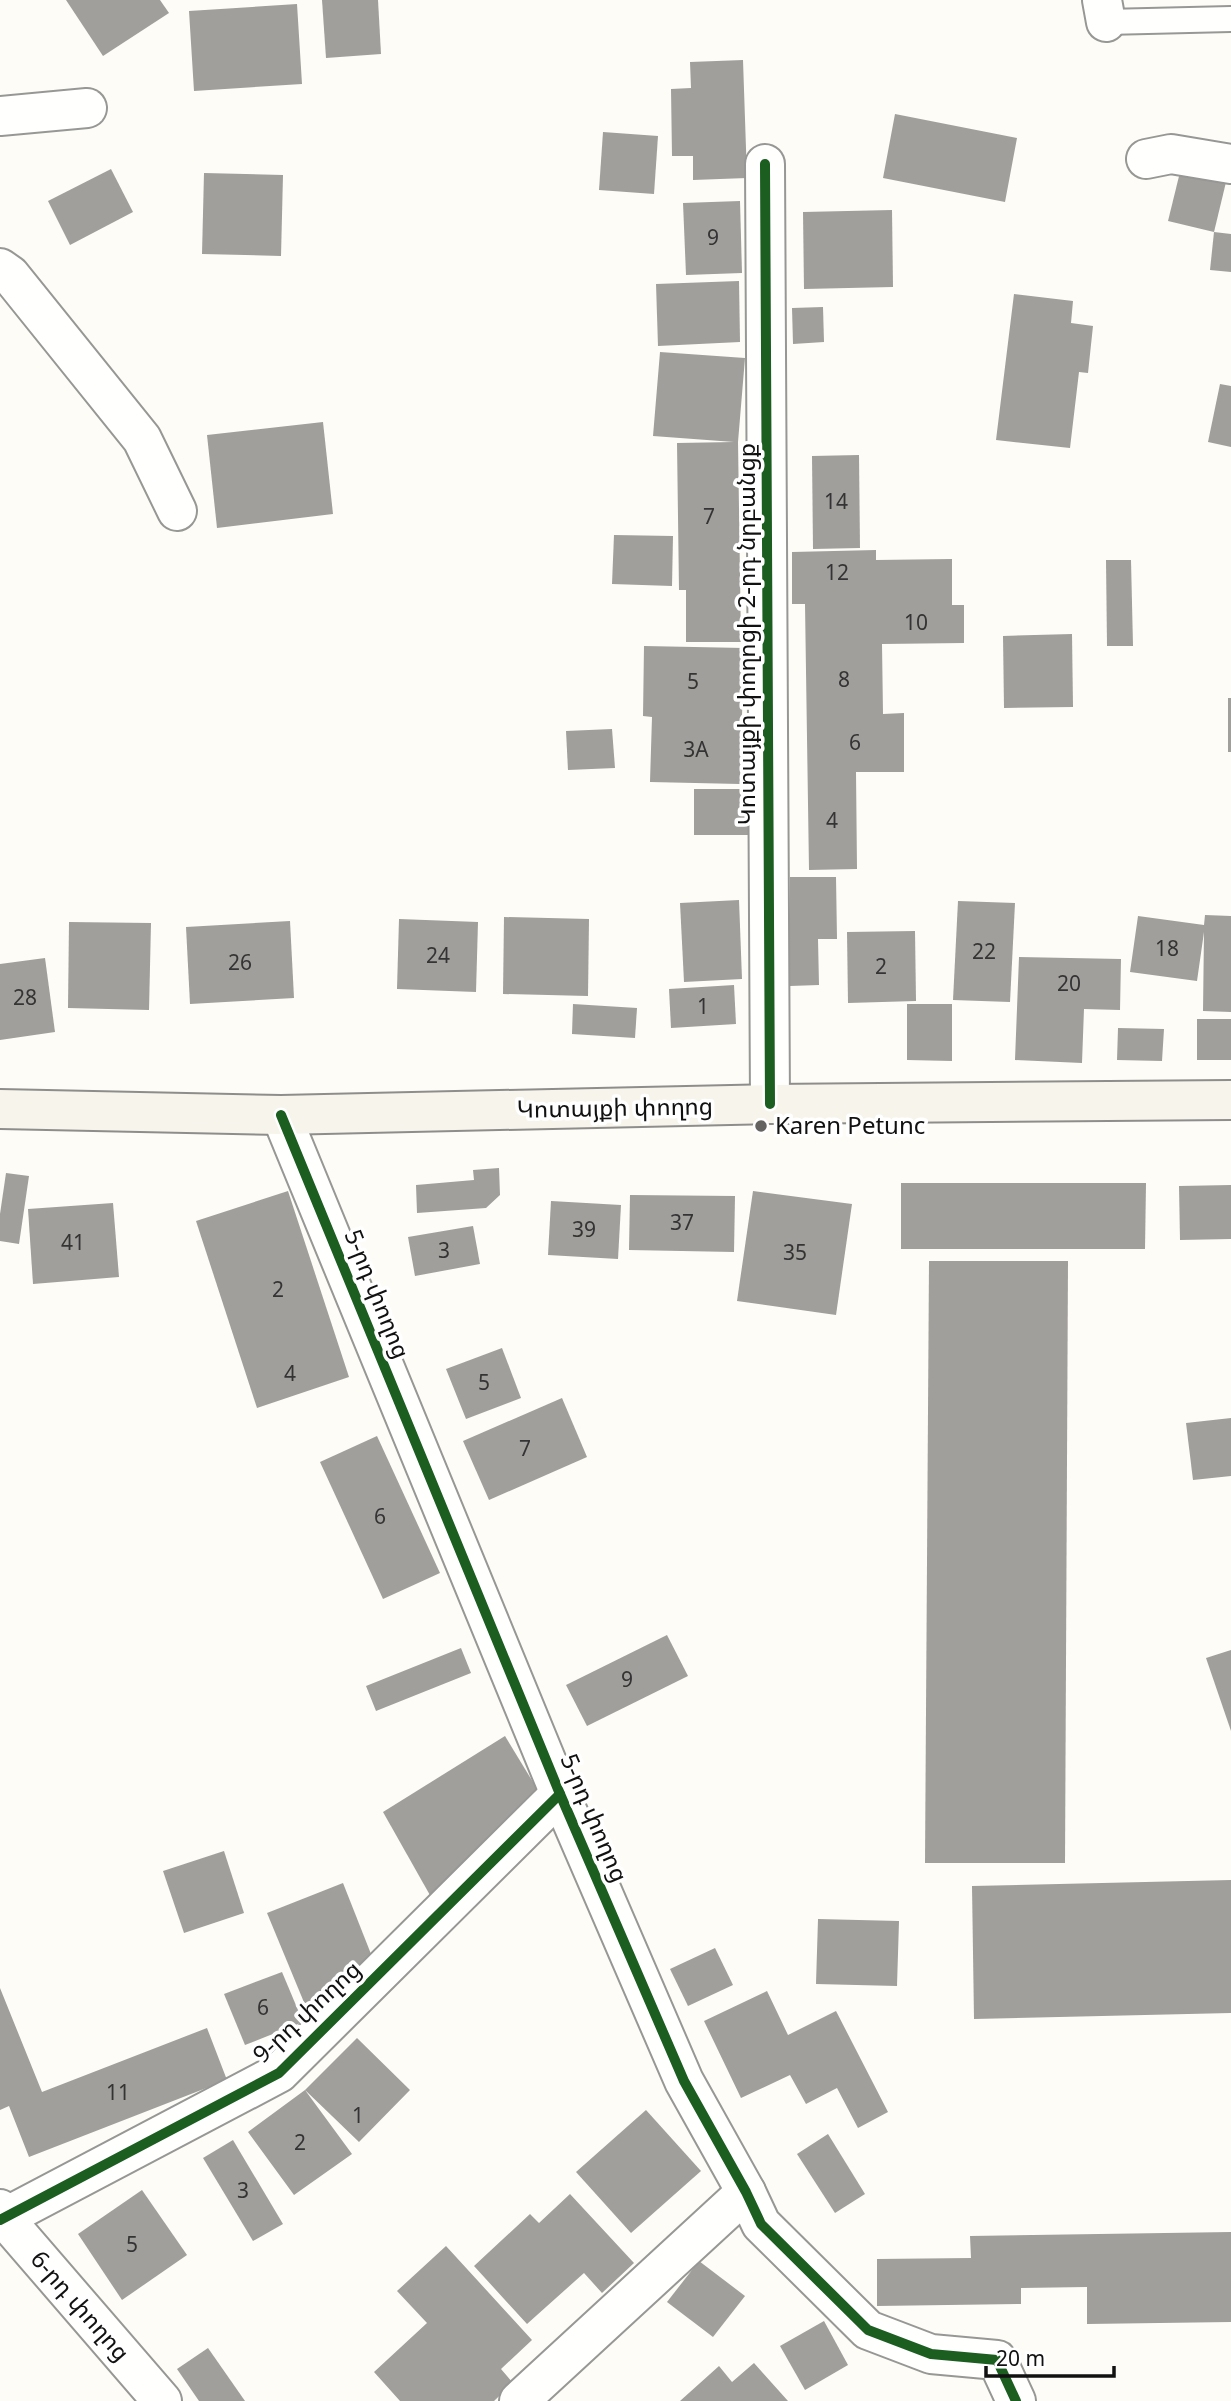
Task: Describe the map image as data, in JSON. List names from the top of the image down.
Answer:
{
  "streets": {
    "main road": ["Կոտայքի փողոց"],
    "street": [
      "Կոտայքի փողոցի 2-րդ նրբանցք",
      "5-րդ փողոց",
      "9-րդ փողոց",
      "6-րդ փողոց"
    ]
  },
  "crossings": [
    ["Կոտայքի փողոցի 2-րդ նրբանցք", "Կոտայքի փողոց"],
    ["Կոտայքի փողոց", "5-րդ փողոց"],
    ["5-րդ փողոց", "9-րդ փողոց"],
    ["9-րդ փողոց", "6-րդ փողոց"]
  ],
  "places": ["Karen Petunc"],
  "house_numbers": [
    "9",
    "14",
    "7",
    "12",
    "10",
    "8",
    "5",
    "6",
    "3A",
    "4",
    "18",
    "22",
    "24",
    "26",
    "2",
    "20",
    "28",
    "1",
    "37",
    "39",
    "41",
    "3",
    "35",
    "2",
    "4",
    "5",
    "7",
    "6",
    "9",
    "6",
    "11",
    "1",
    "2",
    "3",
    "5"
  ],
  "scale_bar": "20 m"
}
